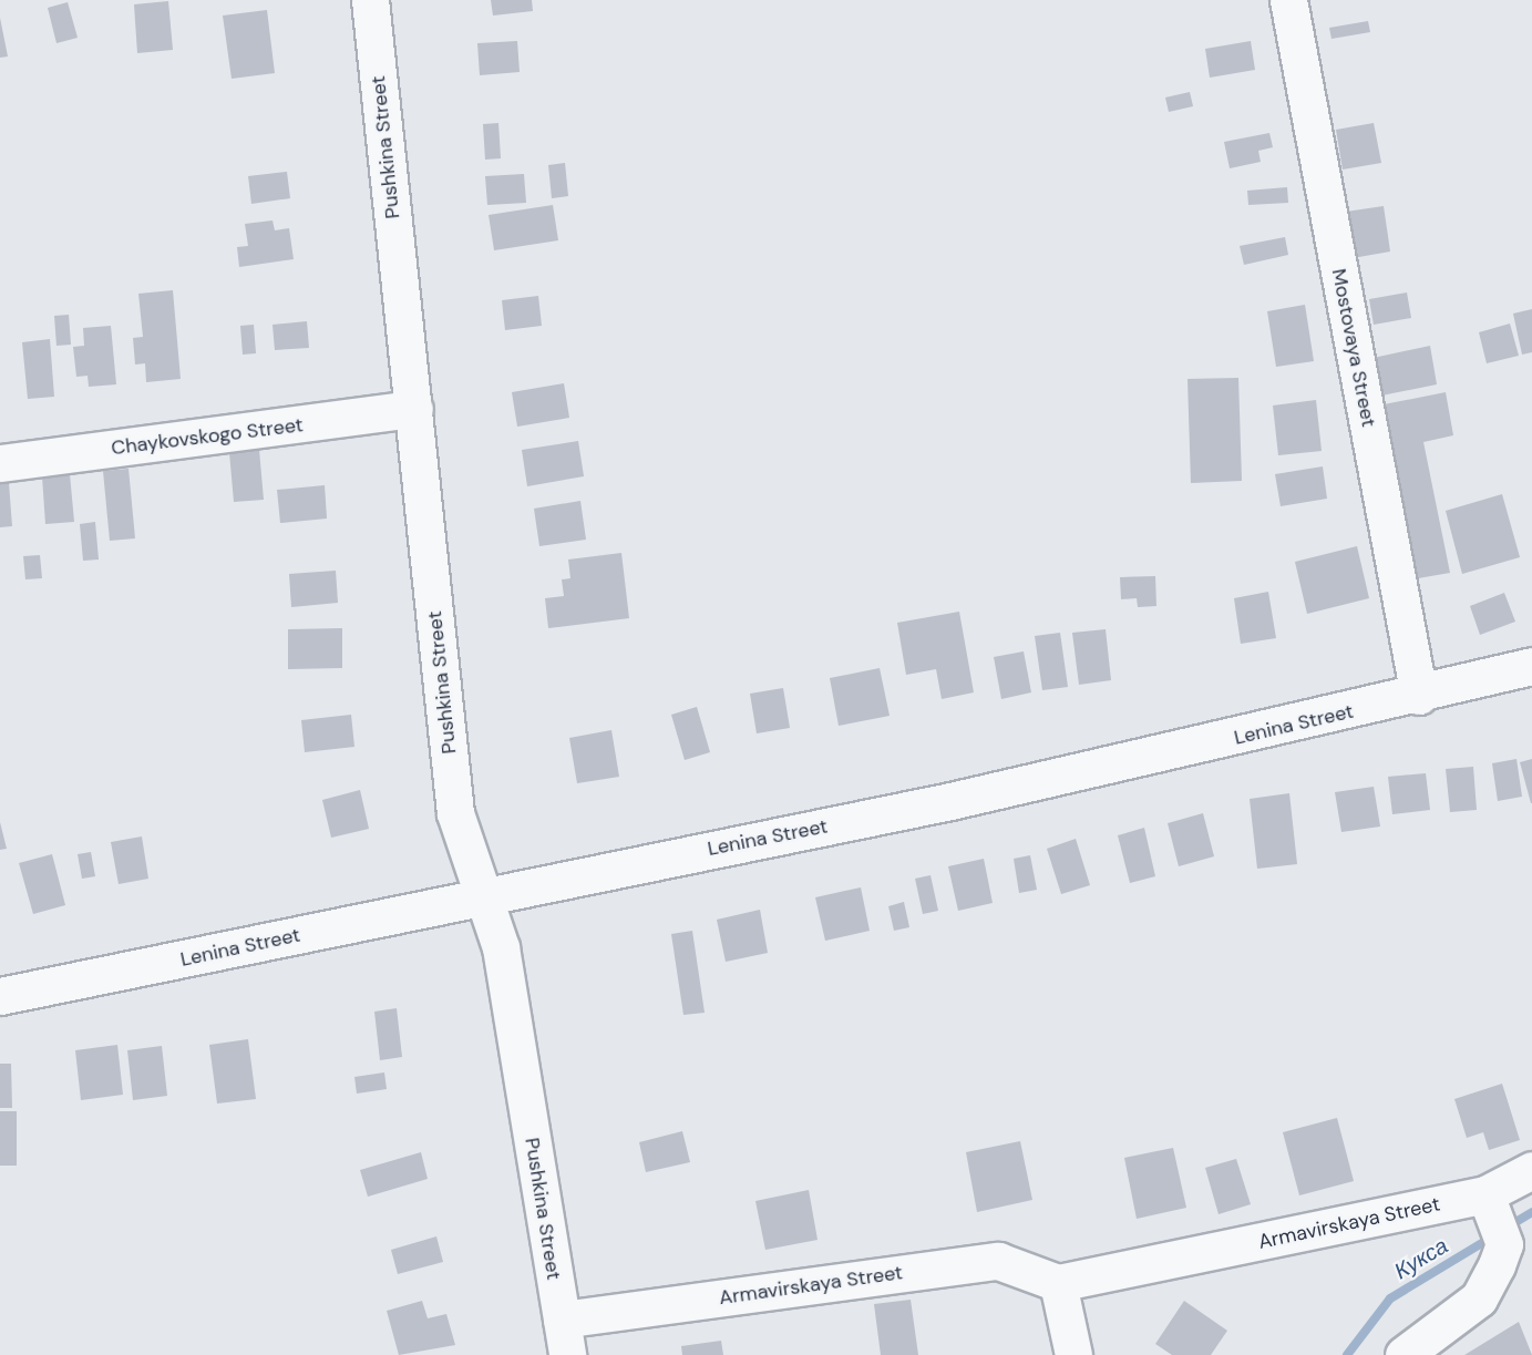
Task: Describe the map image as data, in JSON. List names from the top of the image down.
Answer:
{
  "streets": {
    "street": [
      "Pushkina Street",
      "Mostovaya Street",
      "Chaykovskogo Street",
      "Lenina Street",
      "Armavirskaya Street"
    ]
  },
  "crossings": [
    ["Pushkina Street", "Chaykovskogo Street"],
    ["Pushkina Street", "Lenina Street"],
    ["Pushkina Street", "Armavirskaya Street"],
    ["Mostovaya Street", "Lenina Street"]
  ],
  "water": ["Кукса"]
}
